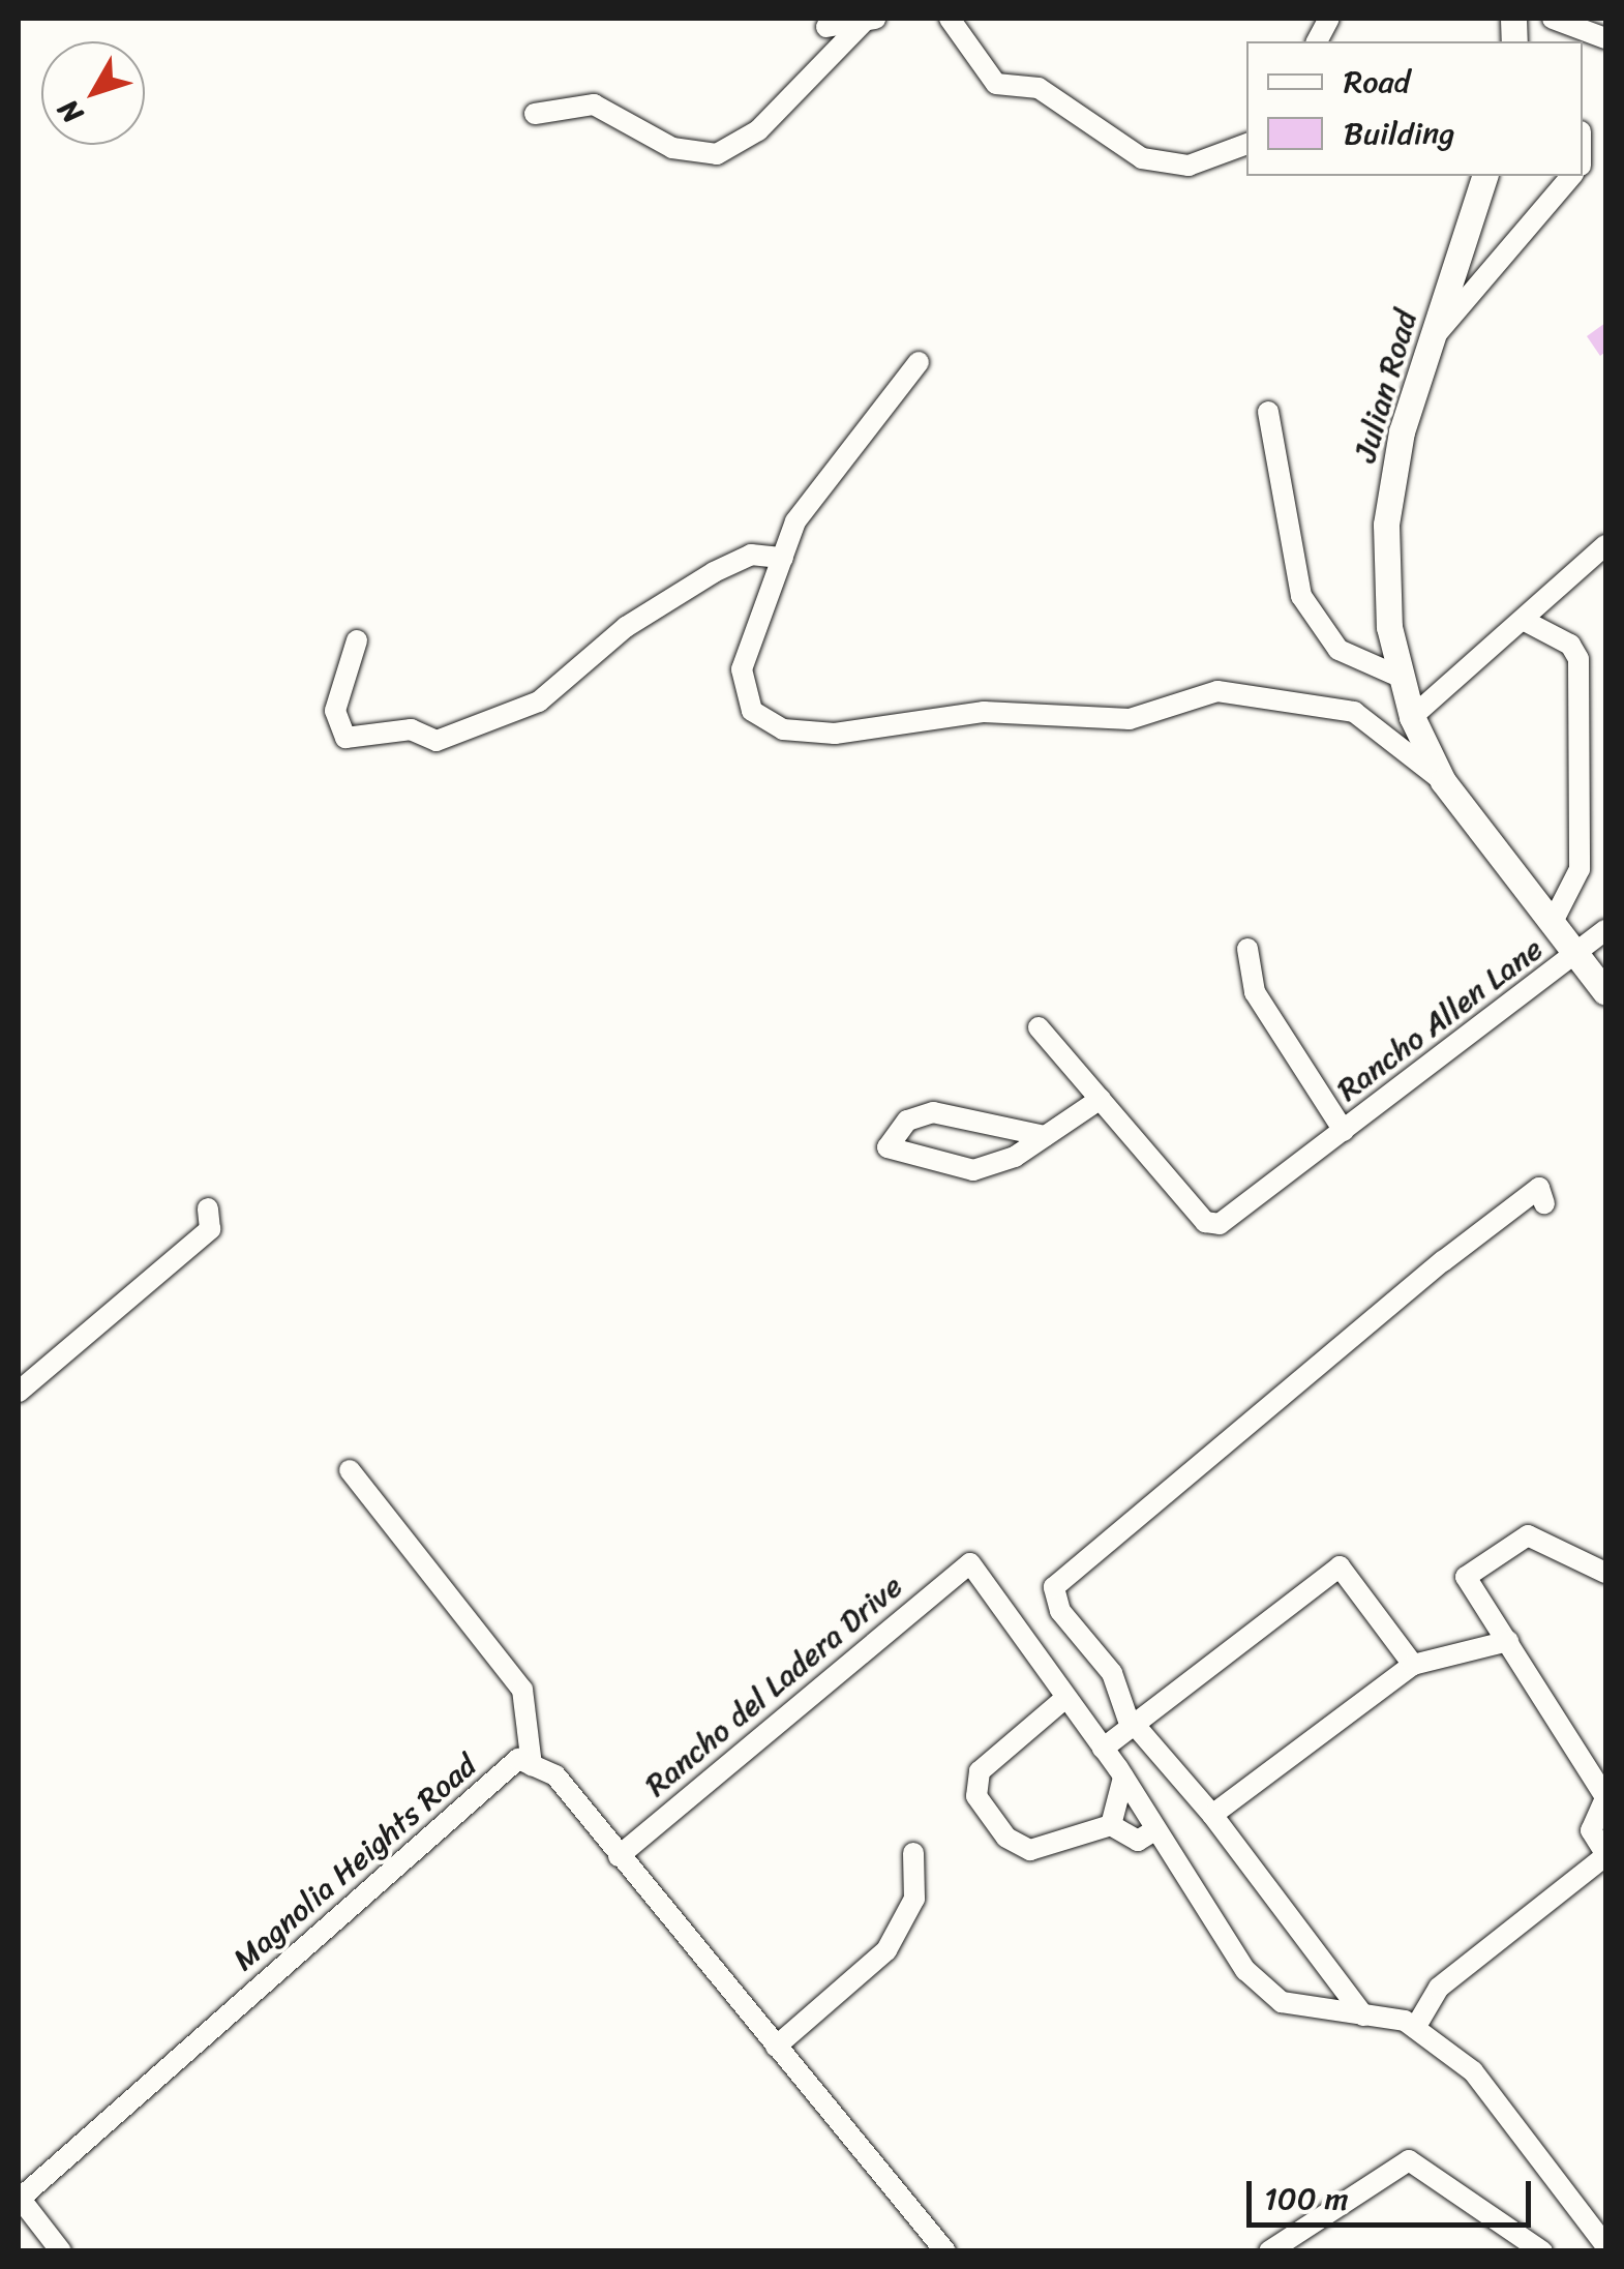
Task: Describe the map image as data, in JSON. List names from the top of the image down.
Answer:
{
  "streets": {
    "main road": ["Julian Road"],
    "street": ["Rancho Allen Lane", "Rancho del Ladera Drive", "Magnolia Heights Road"]
  },
  "crossings": [
    ["Julian Road", "Rancho Allen Lane"]
  ],
  "legend": ["Road", "Building"],
  "scale_bar": "100 m",
  "north": "bottom left"
}
